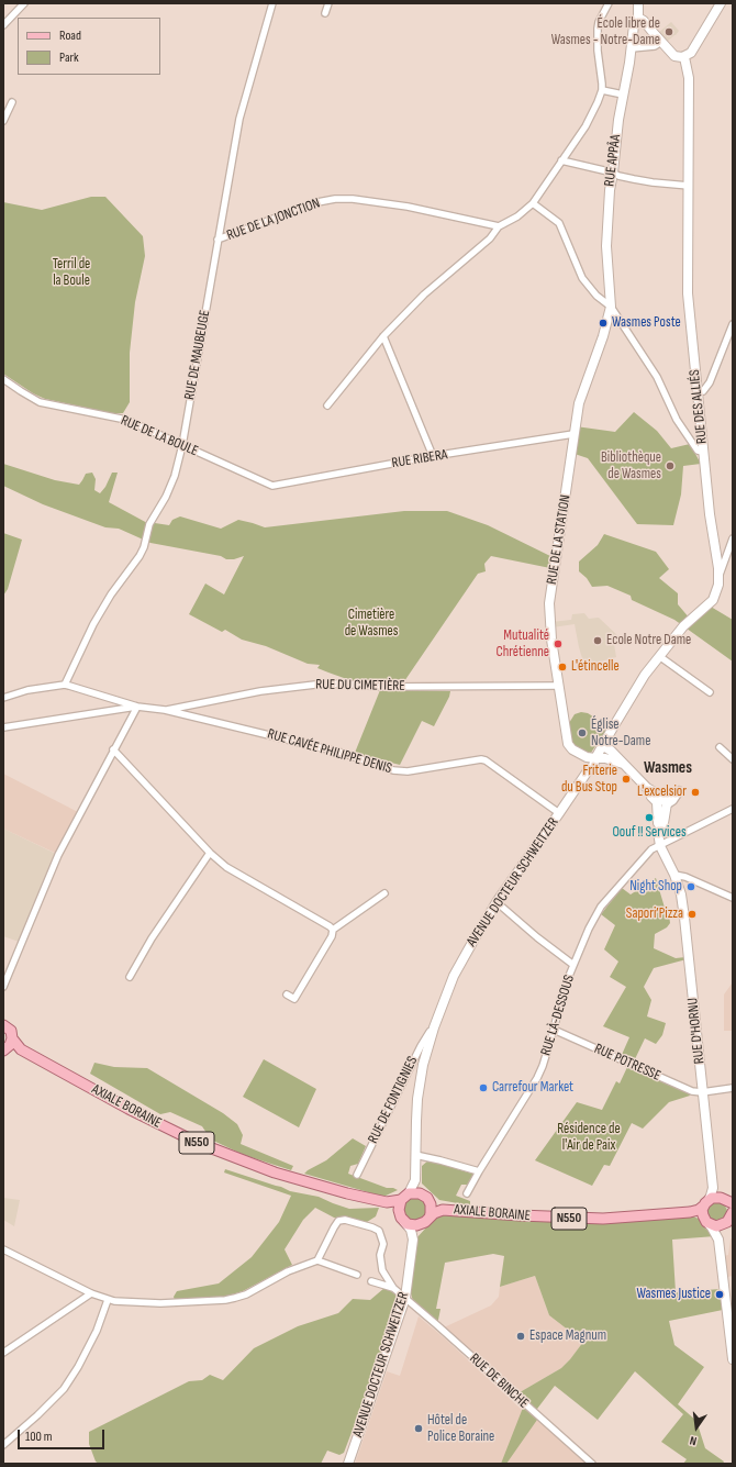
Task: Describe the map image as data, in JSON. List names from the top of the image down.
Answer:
{
  "streets": {
    "main road": ["AXIALE BORAINE", "N550"],
    "street": [
      "RUE APPÂA",
      "RUE DE LA JONCTION",
      "RUE DE MAUBEUGE",
      "RUE DES ALLIÉS",
      "RUE DE LA BOULE",
      "RUE RIBERA",
      "RUE DE LA STATION",
      "RUE DU CIMETIÈRE",
      "RUE CAVÉE PHILIPPE DENIS",
      "AVENUE DOCTEUR SCHWEITZER",
      "RUE LÀ-DESSOUS",
      "RUE D'HORNU",
      "RUE POTRESSE",
      "RUE DE FONTIGNIES",
      "RUE DE BINCHE"
    ]
  },
  "crossings": [
    ["RUE APPÂA", "RUE DE LA STATION"],
    ["RUE DE LA JONCTION", "RUE DE MAUBEUGE"],
    ["RUE DE MAUBEUGE", "RUE DE LA BOULE"],
    ["RUE DE LA BOULE", "RUE RIBERA"],
    ["RUE RIBERA", "RUE DE LA STATION"],
    ["RUE DE LA STATION", "RUE DU CIMETIÈRE"],
    ["RUE DE LA STATION", "AVENUE DOCTEUR SCHWEITZER"],
    ["RUE DU CIMETIÈRE", "RUE CAVÉE PHILIPPE DENIS"],
    ["RUE CAVÉE PHILIPPE DENIS", "AVENUE DOCTEUR SCHWEITZER"],
    ["AVENUE DOCTEUR SCHWEITZER", "RUE DE FONTIGNIES"],
    ["AVENUE DOCTEUR SCHWEITZER", "RUE DE BINCHE"],
    ["RUE LÀ-DESSOUS", "RUE D'HORNU"],
    ["RUE LÀ-DESSOUS", "RUE POTRESSE"],
    ["RUE D'HORNU", "RUE POTRESSE"],
    ["AXIALE BORAINE", "N550"]
  ],
  "districts": ["Wasmes"],
  "parks": ["Terril de la Boule", "Cimetière de Wasmes", "Résidence de l'Air de Paix"],
  "places": [
    "École libre de Wasmes - Notre-Dame",
    "Wasmes Poste",
    "Bibliothèque de Wasmes",
    "Ecole Notre Dame",
    "Mutualité Chrétienne",
    "L'étincelle",
    "Église Notre-Dame",
    "Friterie du Bus Stop",
    "L'excelsior",
    "Oouf !! Services",
    "Night Shop",
    "Sapori’Pizza",
    "Carrefour Market",
    "Wasmes Justice",
    "Espace Magnum",
    "Hôtel de Police Boraine"
  ],
  "legend": ["Road", "Park"],
  "scale_bar": "100 m",
  "north": "bottom"
}
